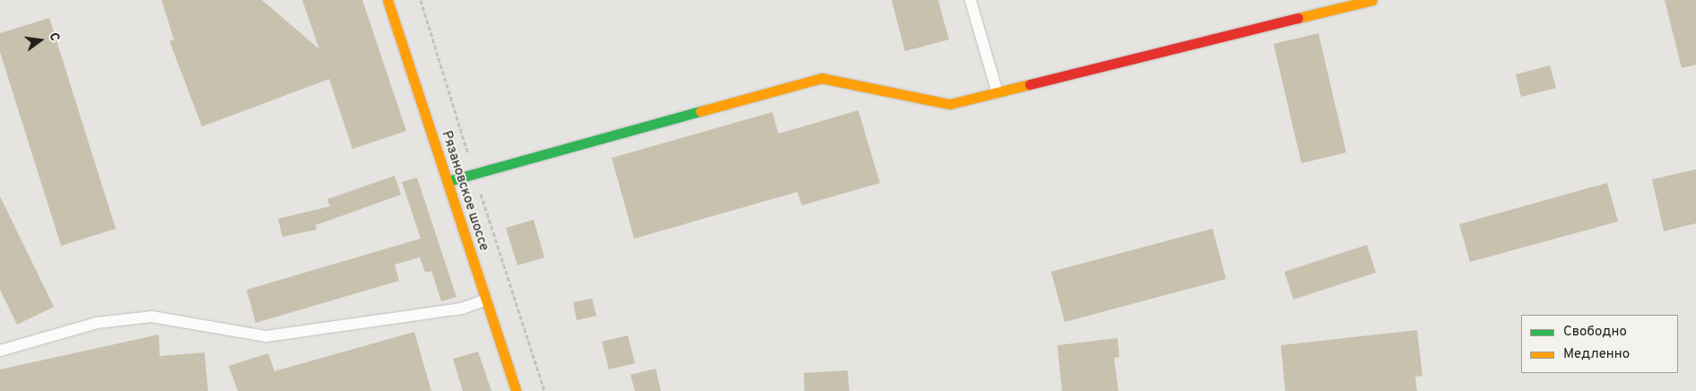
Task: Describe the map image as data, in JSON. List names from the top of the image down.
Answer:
{
  "streets": {
    "street": ["Рязановское шоссе"]
  },
  "legend": ["Свободно", "Медленно"],
  "north": "right"
}
